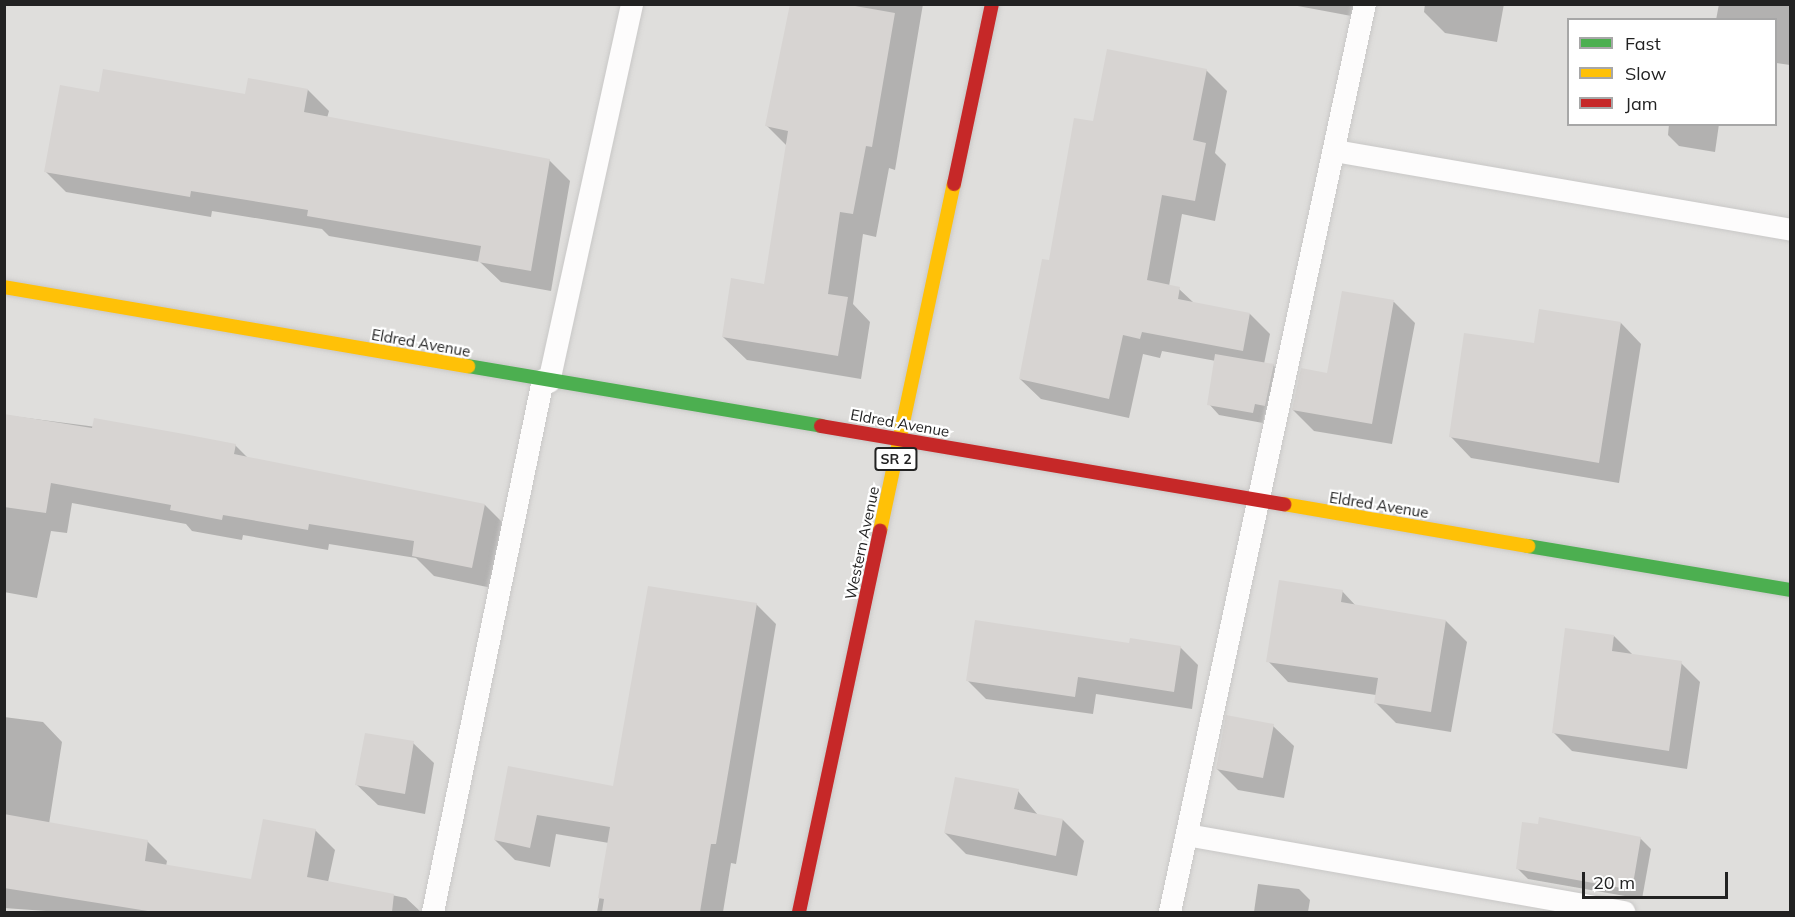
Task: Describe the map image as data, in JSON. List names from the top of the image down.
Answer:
{
  "streets": {
    "street": ["Eldred Avenue", "SR 2", "Western Avenue"]
  },
  "crossings": [
    ["Eldred Avenue", "Western Avenue"]
  ],
  "legend": ["Fast", "Slow", "Jam"],
  "scale_bar": "20 m"
}
